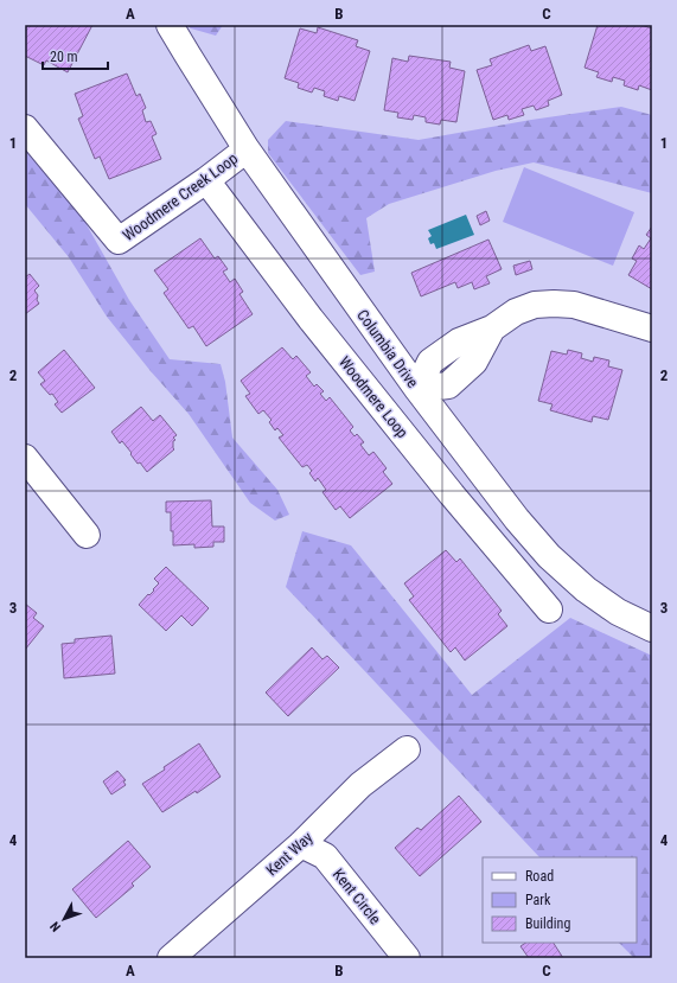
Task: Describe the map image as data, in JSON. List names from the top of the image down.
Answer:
{
  "streets": {
    "street": [
      "Woodmere Creek Loop",
      "Columbia Drive",
      "Woodmere Loop",
      "Kent Way",
      "Kent Circle"
    ]
  },
  "crossings": [
    ["Woodmere Creek Loop", "Columbia Drive"],
    ["Woodmere Creek Loop", "Woodmere Loop"],
    ["Kent Way", "Kent Circle"]
  ],
  "legend": ["Road", "Park", "Building"],
  "scale_bar": "20 m",
  "north": "bottom left",
  "grid": {
    "columns": ["A", "B", "C"],
    "rows": [
      "1",
      "2",
      "3",
      "4"
    ]
  }
}
